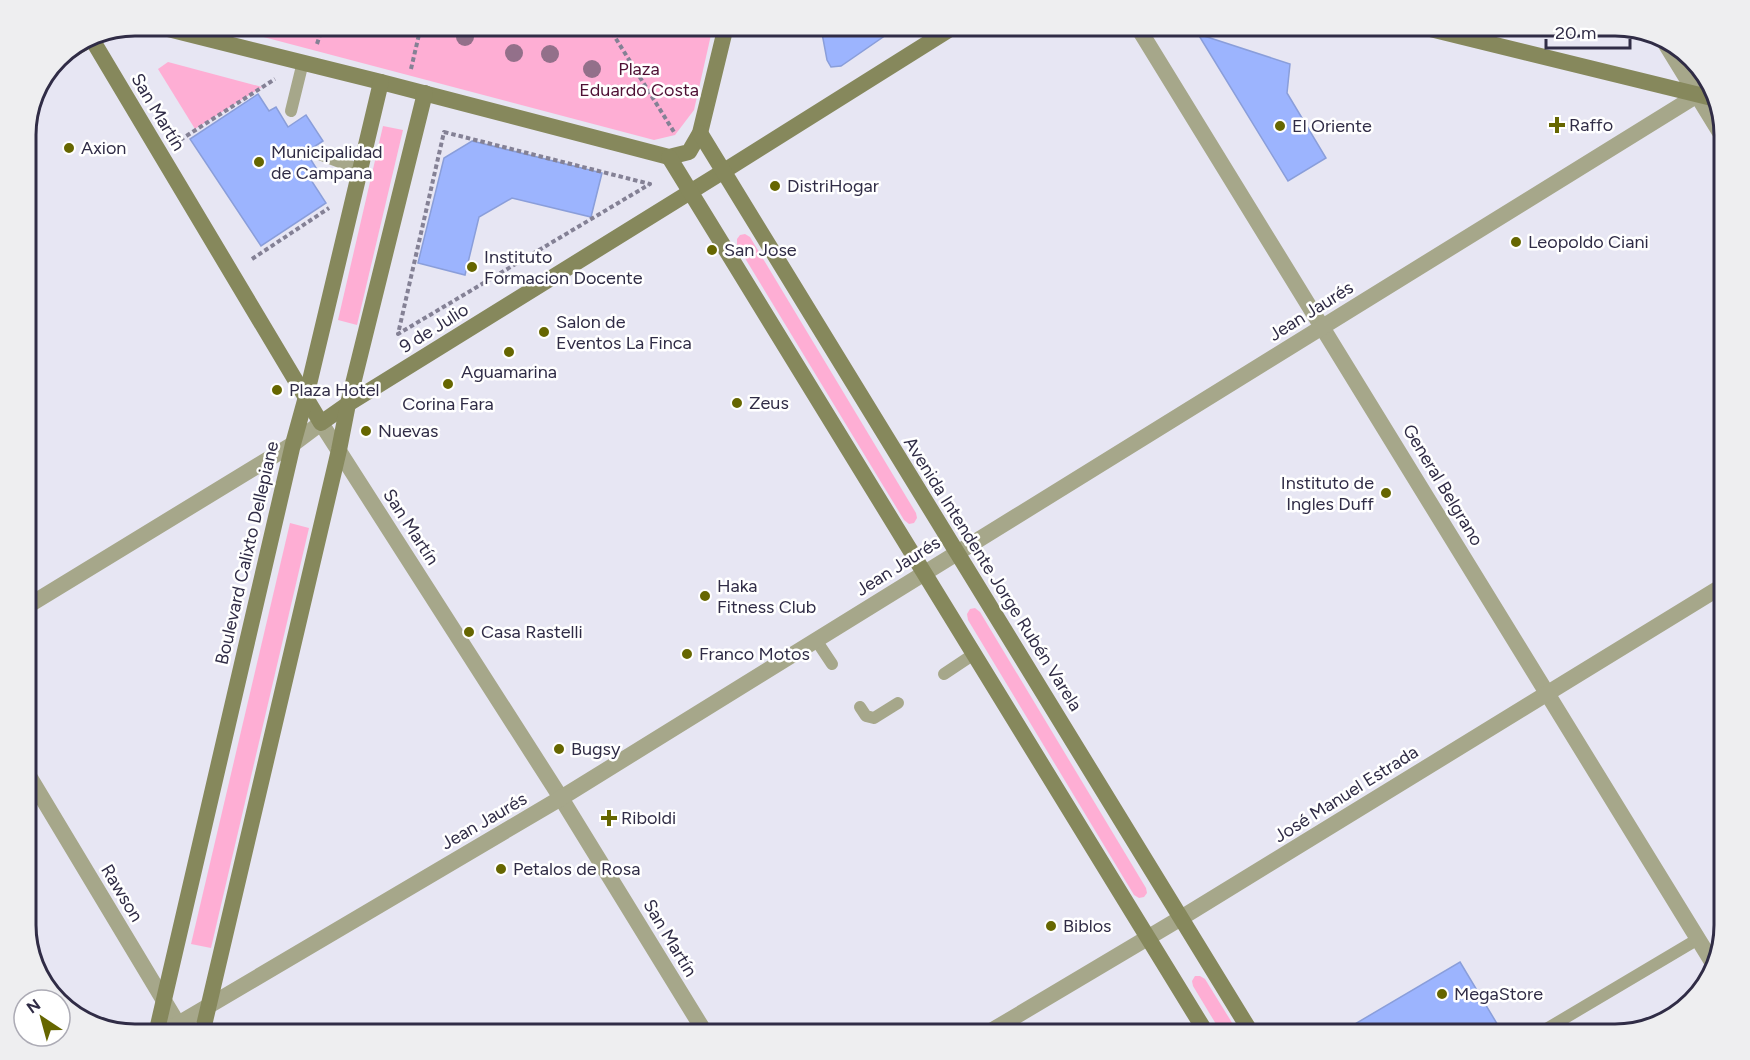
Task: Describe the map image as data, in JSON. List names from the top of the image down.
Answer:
{
  "streets": {
    "main road": [
      "San Martín",
      "9 de Julio",
      "Boulevard Calixto Dellepiane",
      "Avenida Intendente Jorge Rubén Varela"
    ],
    "street": [
      "Jean Jaurés",
      "General Belgrano",
      "José Manuel Estrada",
      "Rawson"
    ]
  },
  "crossings": [
    ["San Martín", "Jean Jaurés"],
    ["San Martín", "9 de Julio"],
    ["San Martín", "Boulevard Calixto Dellepiane"],
    ["Jean Jaurés", "General Belgrano"],
    ["Jean Jaurés", "Avenida Intendente Jorge Rubén Varela"],
    ["9 de Julio", "Boulevard Calixto Dellepiane"],
    ["9 de Julio", "Avenida Intendente Jorge Rubén Varela"],
    ["General Belgrano", "José Manuel Estrada"],
    ["Boulevard Calixto Dellepiane", "Rawson"],
    ["Avenida Intendente Jorge Rubén Varela", "José Manuel Estrada"]
  ],
  "parks": ["Plaza Eduardo Costa"],
  "places": {
    "health": ["Raffo", "Riboldi"],
    "other": [
      "El Oriente",
      "Axion",
      "Municipalidad de Campana",
      "DistriHogar",
      "Leopoldo Ciani",
      "San Jose",
      "Instituto Formacion Docente",
      "Salon de Eventos La Finca",
      "Aguamarina",
      "Corina Fara",
      "Plaza Hotel",
      "Zeus",
      "Nuevas",
      "Instituto de Ingles Duff",
      "Haka Fitness Club",
      "Casa Rastelli",
      "Franco Motos",
      "Bugsy",
      "Petalos de Rosa",
      "Biblos",
      "MegaStore"
    ]
  },
  "scale_bar": "20 m",
  "north": "top left"
}
